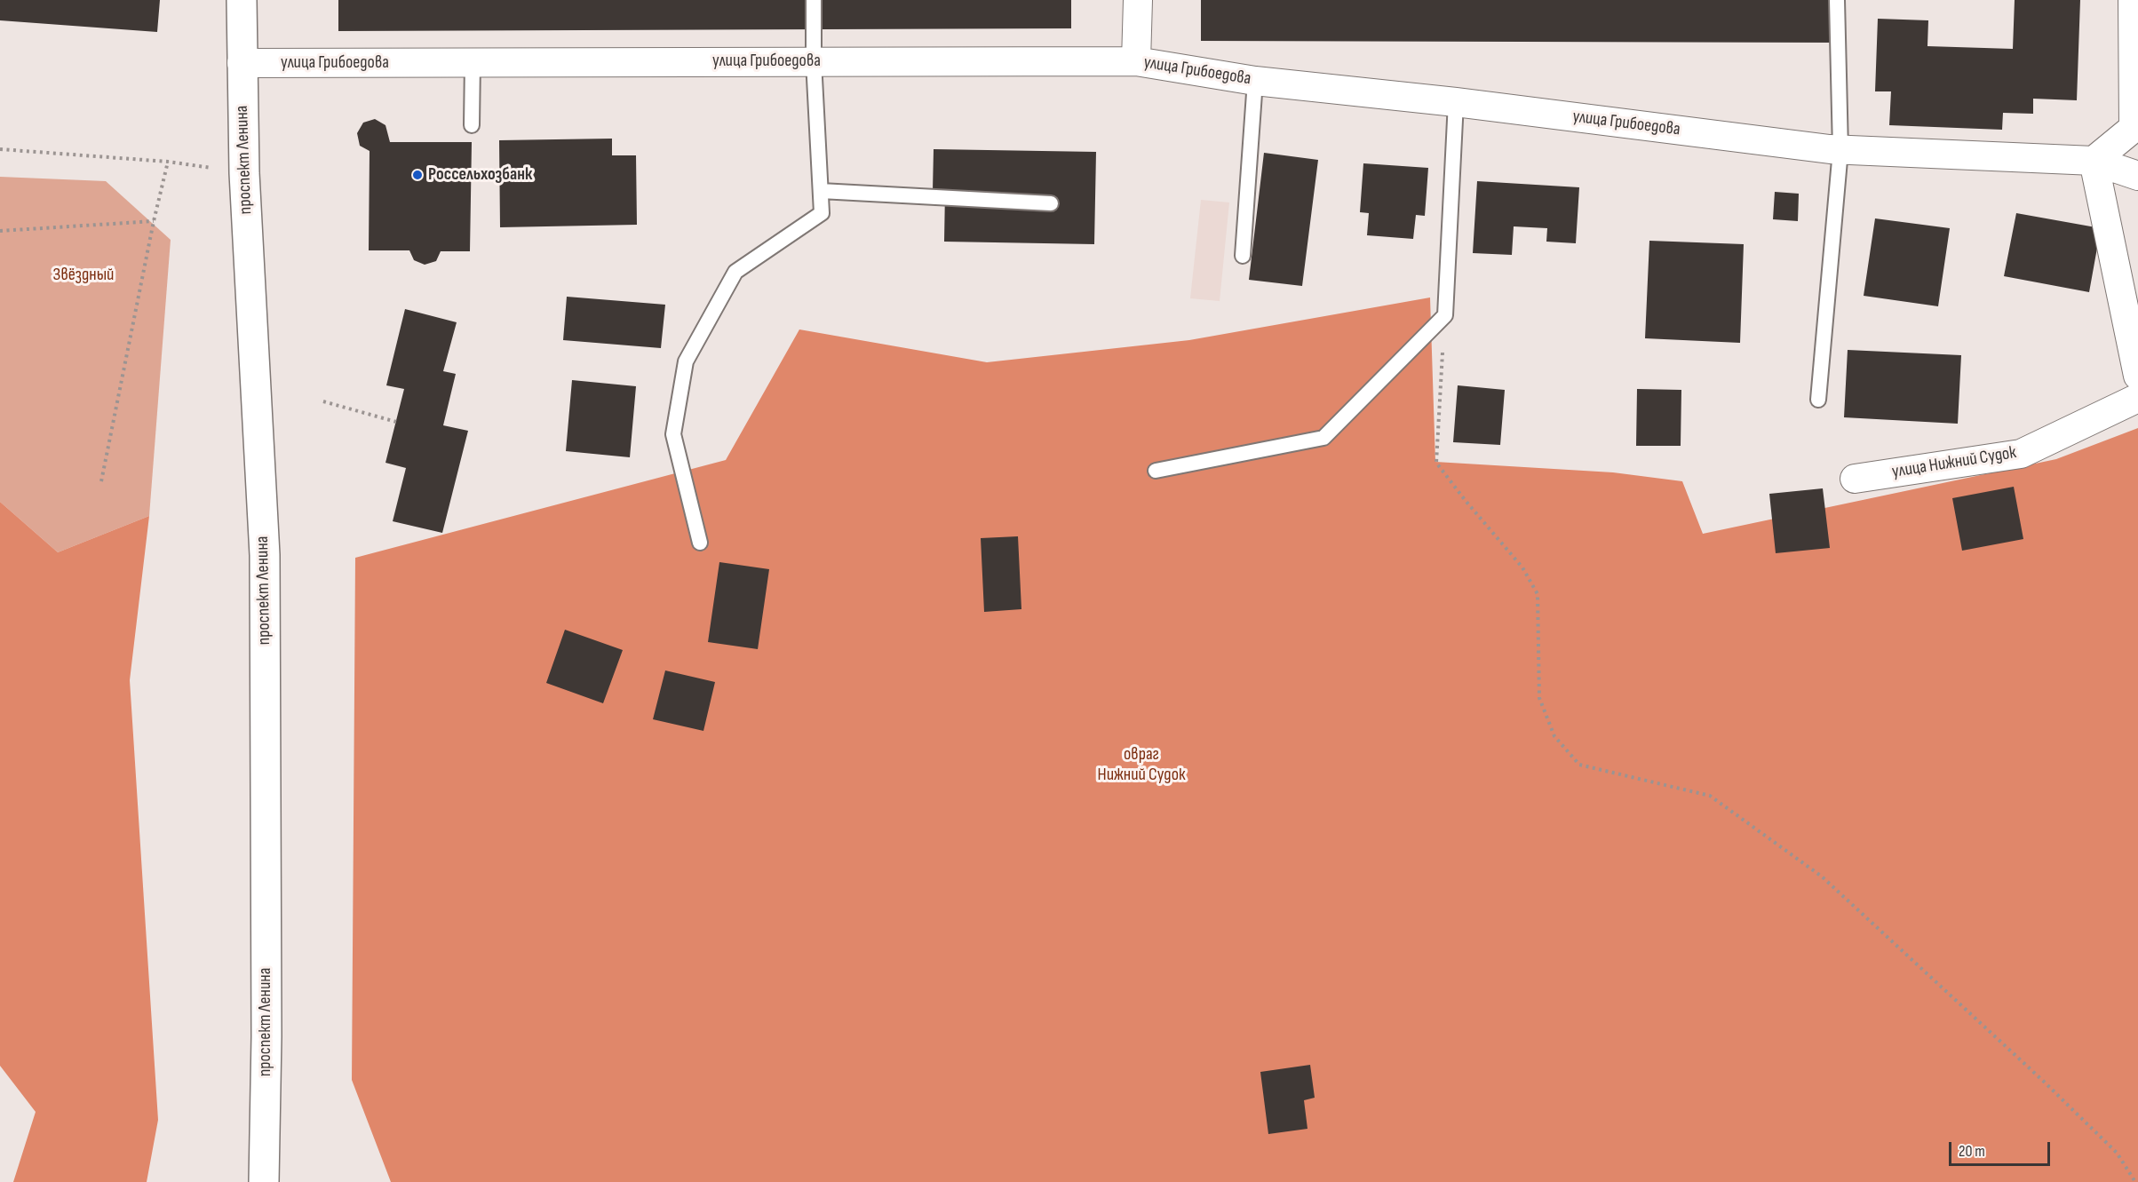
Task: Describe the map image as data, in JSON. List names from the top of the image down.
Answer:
{
  "streets": {
    "main road": ["проспект Ленина"],
    "street": ["улица Грибоедова", "улица Нижний Судок"]
  },
  "crossings": [
    ["улица Грибоедова", "проспект Ленина"]
  ],
  "parks": ["Звёздный", "овраг Нижний Судок"],
  "places": ["Россельхозбанк"],
  "scale_bar": "20 m"
}
